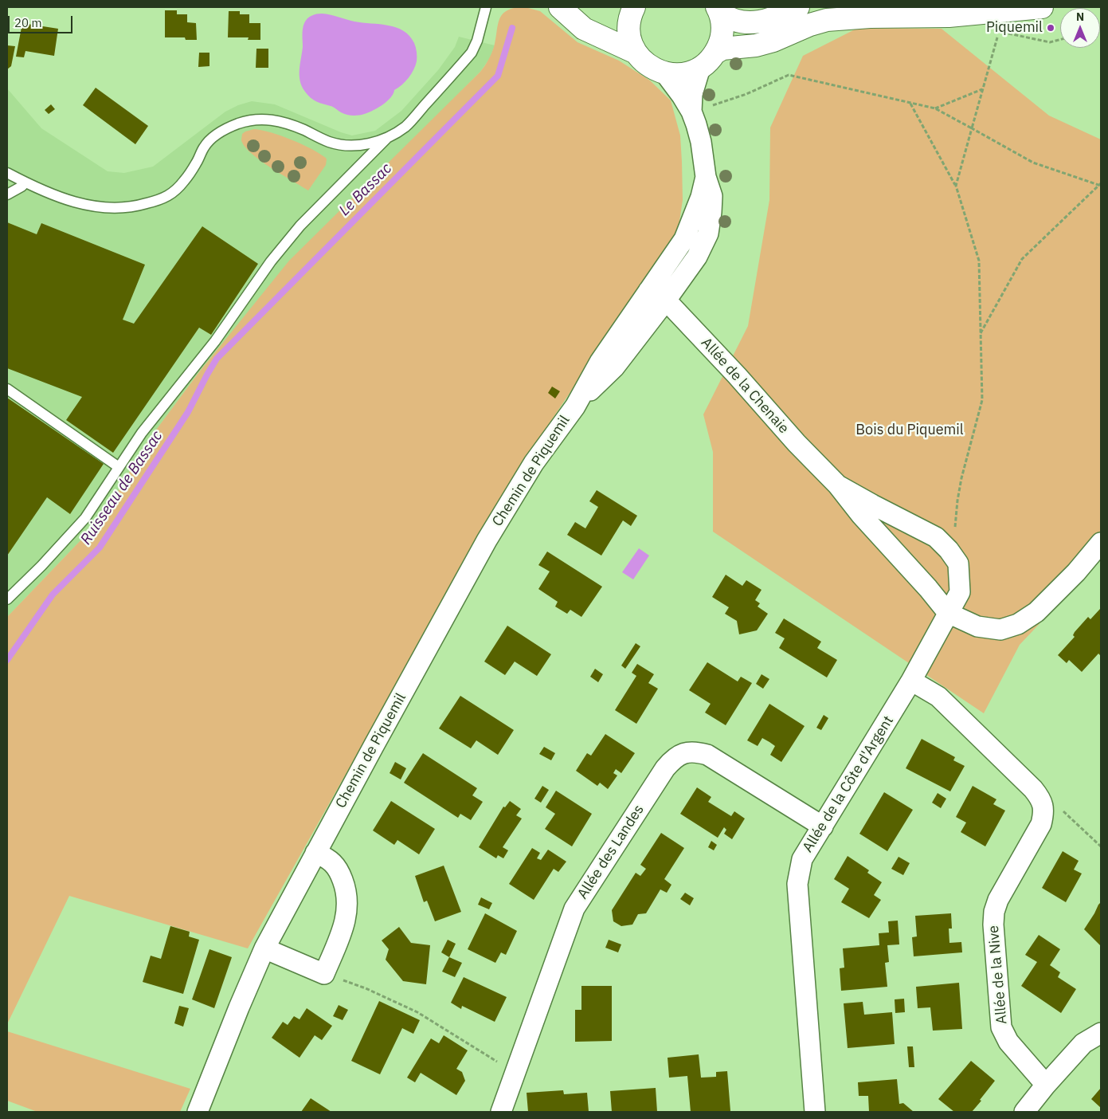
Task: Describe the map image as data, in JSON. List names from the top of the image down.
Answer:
{
  "streets": {
    "street": [
      "Allée de la Chenaie",
      "Chemin de Piquemil",
      "Allée de la Côte d'Argent",
      "Allée des Landes",
      "Allée de la Nive"
    ]
  },
  "crossings": [
    ["Allée de la Chenaie", "Chemin de Piquemil"],
    ["Allée de la Chenaie", "Allée de la Côte d'Argent"],
    ["Allée de la Côte d'Argent", "Allée des Landes"]
  ],
  "water": ["Le Bassac", "Ruisseau de Bassac"],
  "parks": ["Bois du Piquemil"],
  "places": ["Piquemil"],
  "scale_bar": "20 m",
  "north": "top"
}
